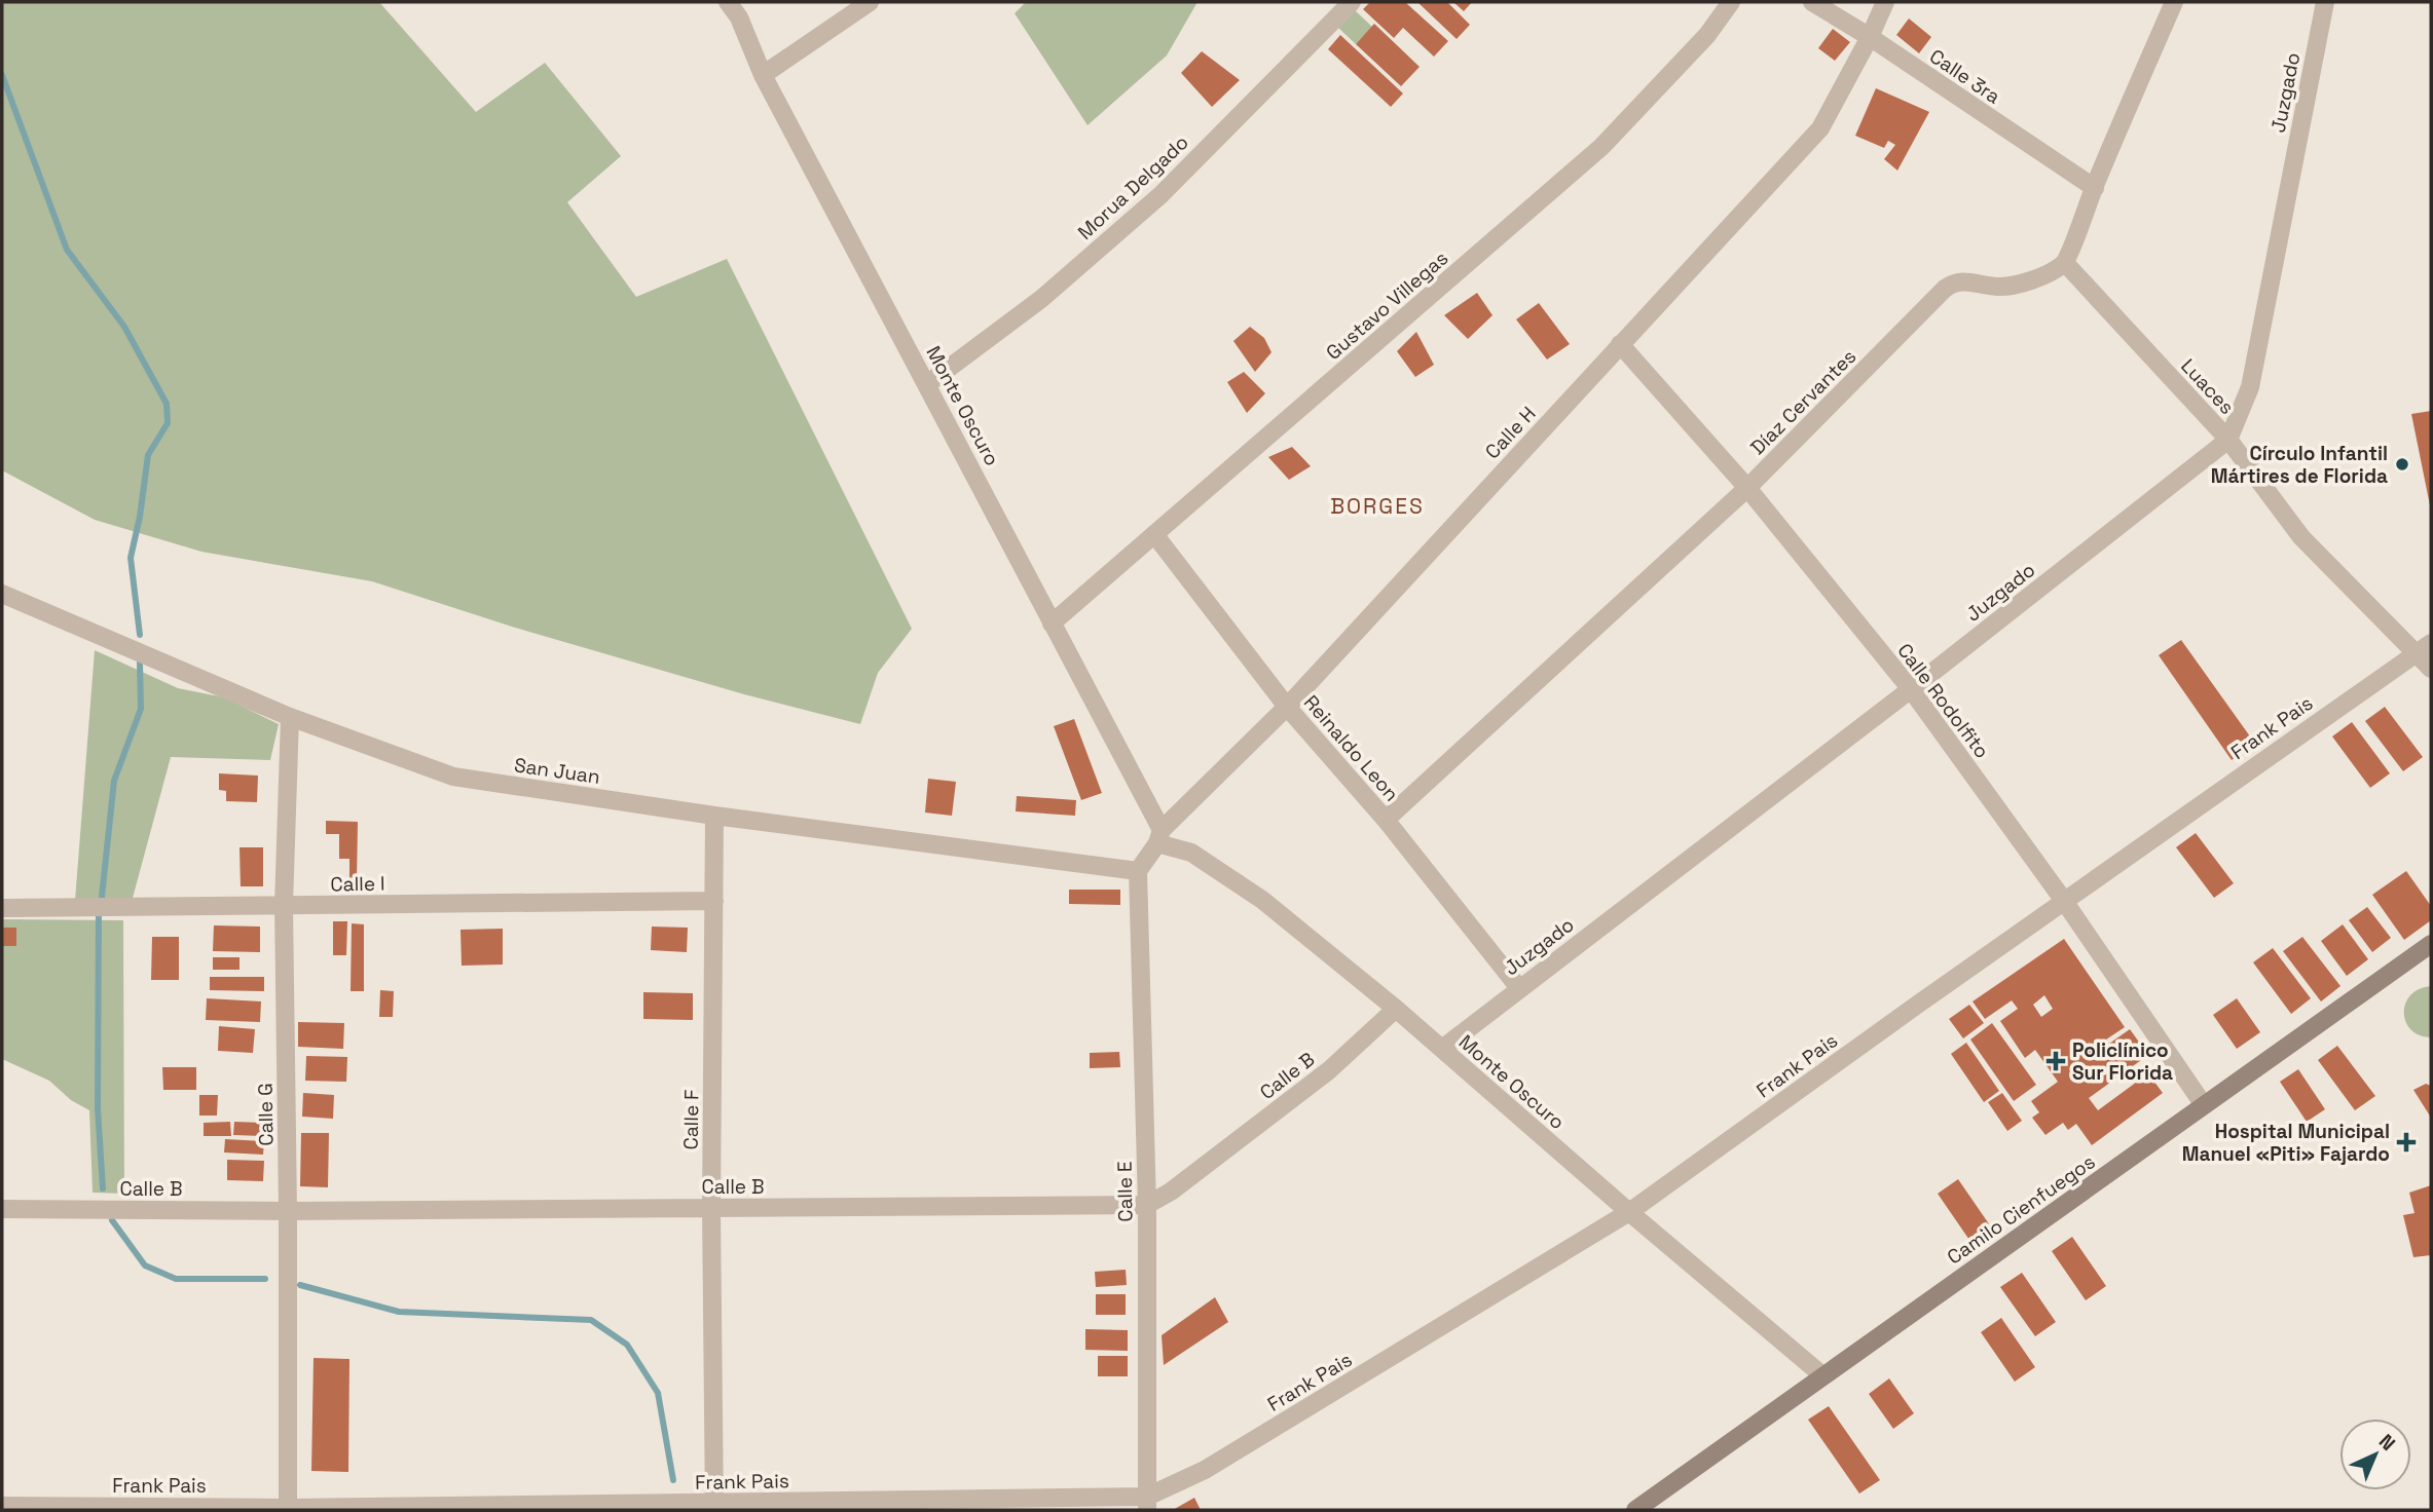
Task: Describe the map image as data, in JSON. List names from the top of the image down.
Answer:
{
  "streets": {
    "street": [
      "Calle 3ra",
      "Juzgado",
      "Morua Delgado",
      "Gustavo Villegas",
      "Luaces",
      "Díaz Cervantes",
      "Monte Oscuro",
      "Calle H",
      "Calle Rodolfito",
      "Frank Pais",
      "Reinaldo Leon",
      "San Juan",
      "Calle I",
      "Calle B",
      "Calle G",
      "Calle F",
      "Calle E",
      "Camilo Cienfuegos"
    ]
  },
  "crossings": [
    ["Calle 3ra", "Calle H"],
    ["Juzgado", "Luaces"],
    ["Juzgado", "Monte Oscuro"],
    ["Juzgado", "Calle Rodolfito"],
    ["Juzgado", "Reinaldo Leon"],
    ["Morua Delgado", "Monte Oscuro"],
    ["Gustavo Villegas", "Monte Oscuro"],
    ["Gustavo Villegas", "Reinaldo Leon"],
    ["Luaces", "Díaz Cervantes"],
    ["Luaces", "Frank Pais"],
    ["Díaz Cervantes", "Calle Rodolfito"],
    ["Díaz Cervantes", "Reinaldo Leon"],
    ["Monte Oscuro", "Calle H"],
    ["Monte Oscuro", "Frank Pais"],
    ["Monte Oscuro", "Calle B"],
    ["Monte Oscuro", "Camilo Cienfuegos"],
    ["Calle H", "Calle Rodolfito"],
    ["Calle H", "Reinaldo Leon"],
    ["Calle H", "San Juan"],
    ["Calle H", "Calle E"],
    ["Calle Rodolfito", "Frank Pais"],
    ["Calle Rodolfito", "Camilo Cienfuegos"],
    ["Frank Pais", "Calle G"],
    ["Frank Pais", "Calle F"],
    ["Frank Pais", "Calle E"],
    ["San Juan", "Calle G"],
    ["San Juan", "Calle F"],
    ["San Juan", "Calle E"],
    ["Calle I", "Calle G"],
    ["Calle I", "Calle F"],
    ["Calle B", "Calle G"],
    ["Calle B", "Calle F"],
    ["Calle B", "Calle E"]
  ],
  "districts": ["BORGES"],
  "places": {
    "other": ["Círculo Infantil Mártires de Florida"],
    "health": ["Policlínico Sur Florida", "Hospital Municipal Manuel «Piti» Fajardo"]
  },
  "north": "top right"
}
